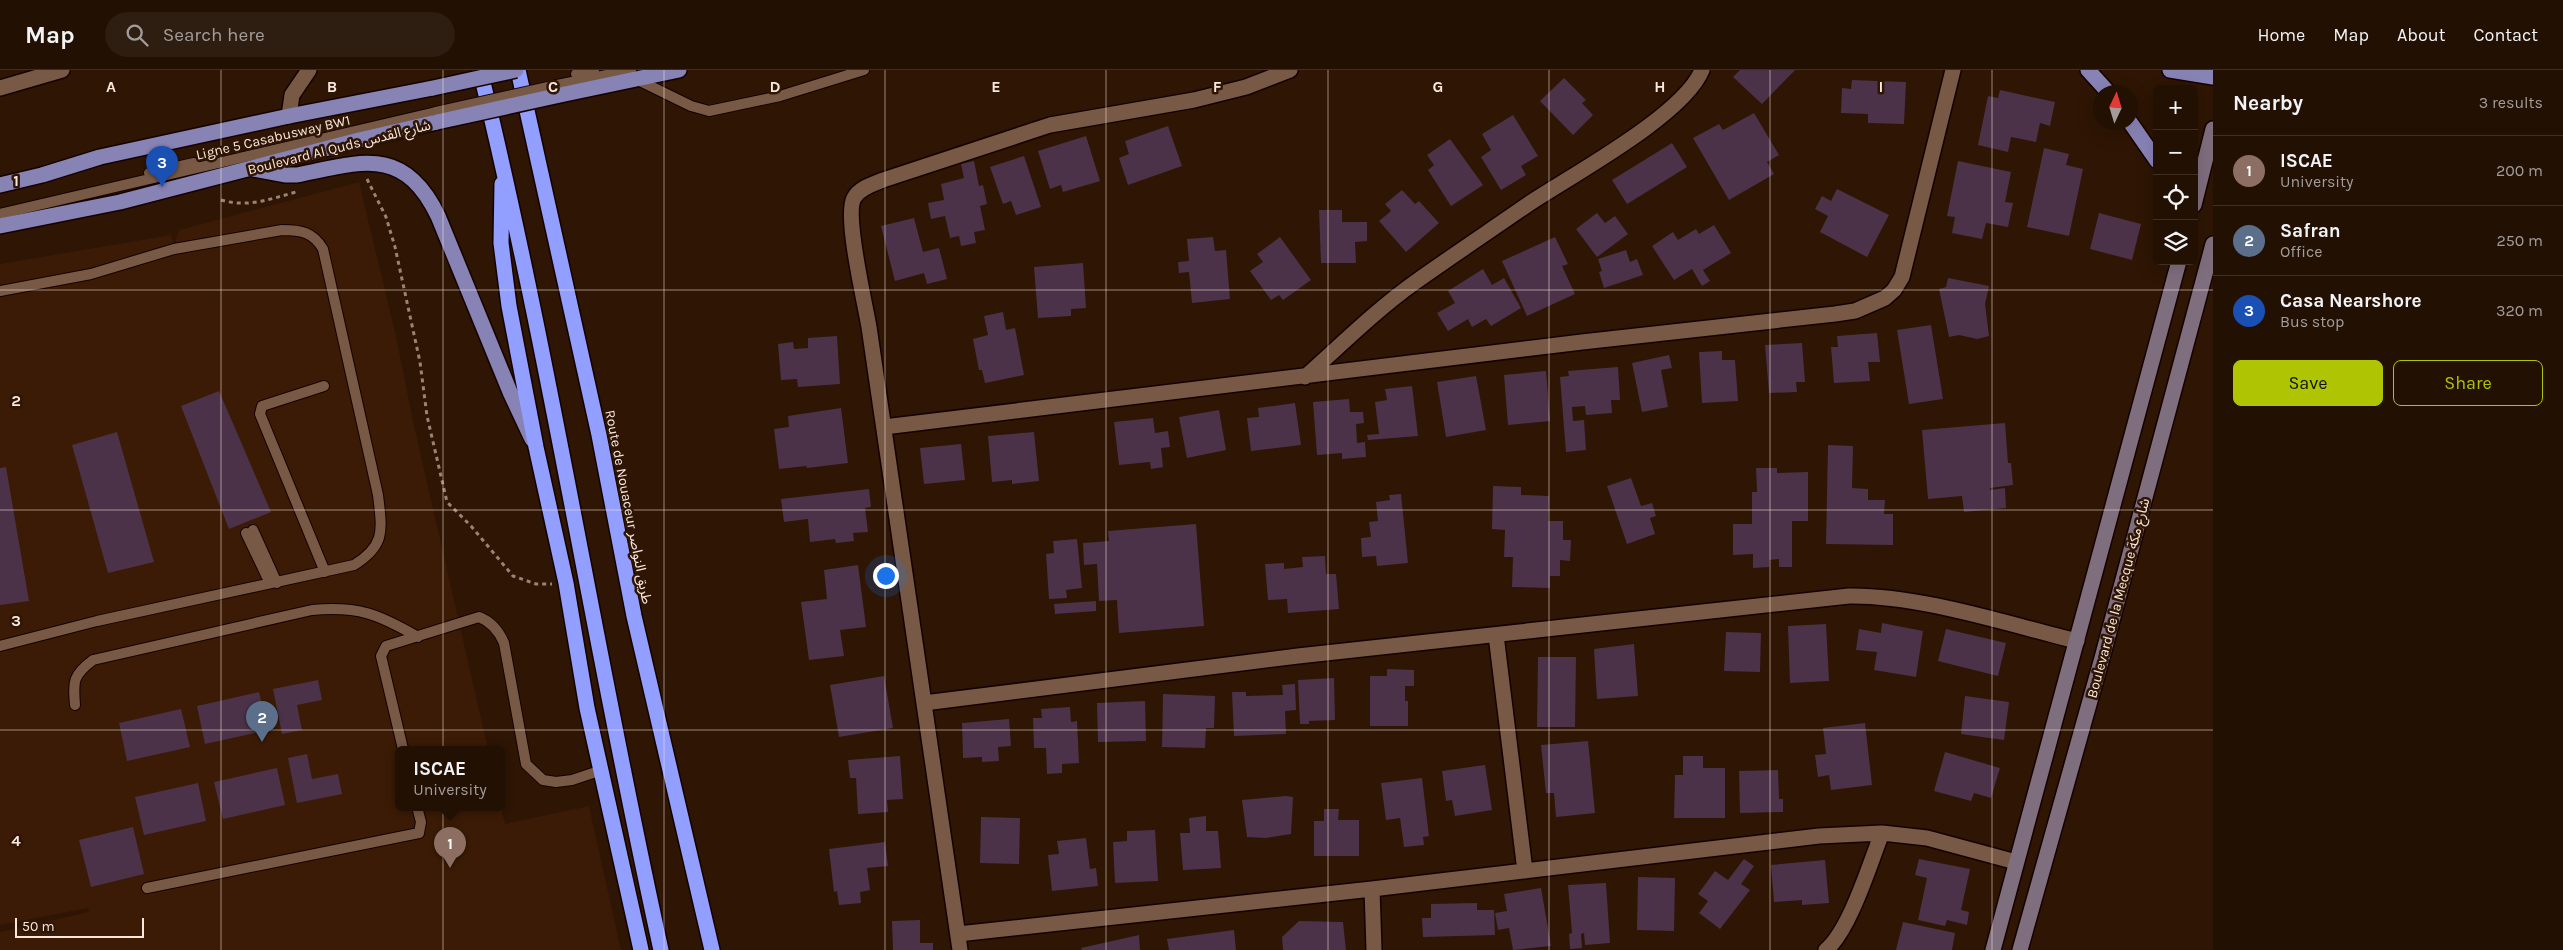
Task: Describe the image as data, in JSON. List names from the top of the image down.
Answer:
{
  "streets": {
    "highway": ["Route de Nouaceur طريق النواصر"],
    "main road": ["Boulevard Al Quds شارع القدس", "Boulevard de la Mecque شارع مكة"],
    "lane": ["Ligne 5 Casabusway BW1"]
  },
  "crossings": [
    ["Ligne 5 Casabusway BW1", "Boulevard Al Quds شارع القدس"]
  ],
  "scale_bar": "50 m",
  "north": "top",
  "page": {
    "header": "Map",
    "search": "Search here",
    "nav": [
      "Home",
      "Map",
      "About",
      "Contact"
    ],
    "heading": ["Nearby", "3 results"],
    "map_buttons": ["+", "−"],
    "list": [
      {
        "mark": "1",
        "name": "ISCAE",
        "note": "University",
        "value": "200 m"
      },
      {
        "mark": "2",
        "name": "Safran",
        "note": "Office",
        "value": "250 m"
      },
      {
        "mark": "3",
        "name": "Casa Nearshore",
        "note": "Bus stop",
        "value": "320 m"
      }
    ],
    "pins": ["3", "2", "1"],
    "buttons": ["Save", "Share"],
    "popup": ["ISCAE", "University"],
    "scale": "50 m"
  },
  "grid": {
    "columns": [
      "A",
      "B",
      "C",
      "D",
      "E",
      "F",
      "G",
      "H",
      "I"
    ],
    "rows": [
      "1",
      "2",
      "3",
      "4"
    ]
  }
}
